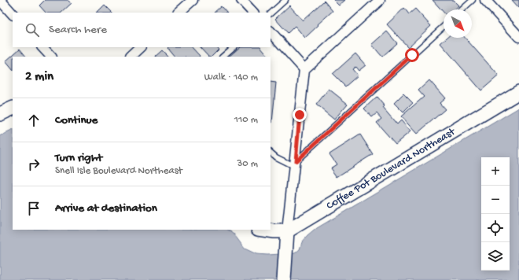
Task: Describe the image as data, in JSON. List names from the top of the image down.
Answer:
{
  "streets": {
    "street": ["Coffee Pot Boulevard Northeast"]
  },
  "north": "bottom right",
  "page": {
    "search": "Search here",
    "heading": ["2 min", "Walk · 140 m"],
    "list": [
      ["Continue", "110 m"],
      ["Turn right", "Snell Isle Boulevard Northeast", "30 m"],
      "Arrive at destination"
    ],
    "map_buttons": ["+", "−"]
  }
}
